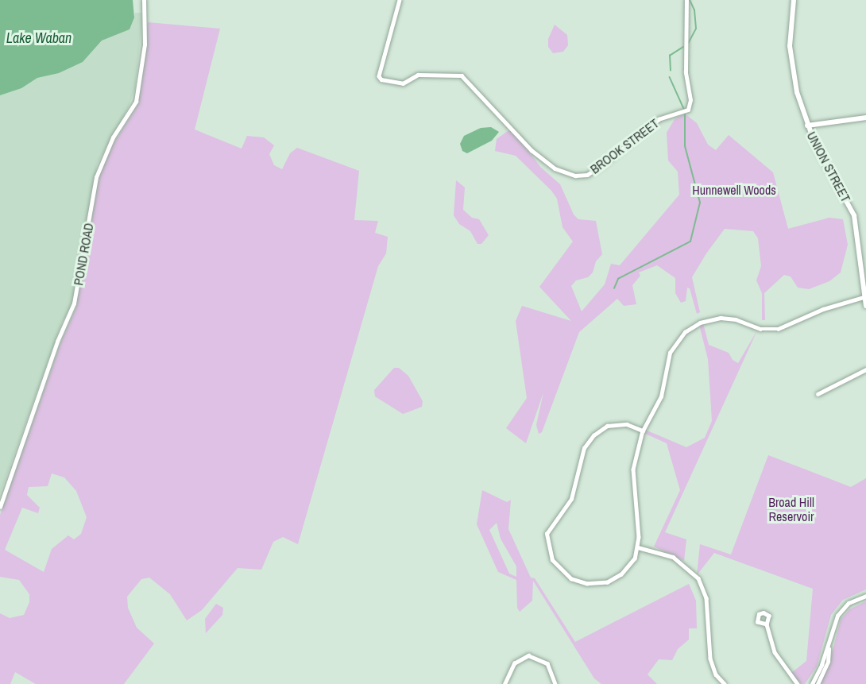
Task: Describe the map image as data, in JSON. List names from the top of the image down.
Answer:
{
  "streets": {
    "street": ["BROOK STREET", "UNION STREET", "POND ROAD"]
  },
  "water": ["Lake Waban"],
  "parks": ["Hunnewell Woods", "Broad Hill Reservoir"]
}
